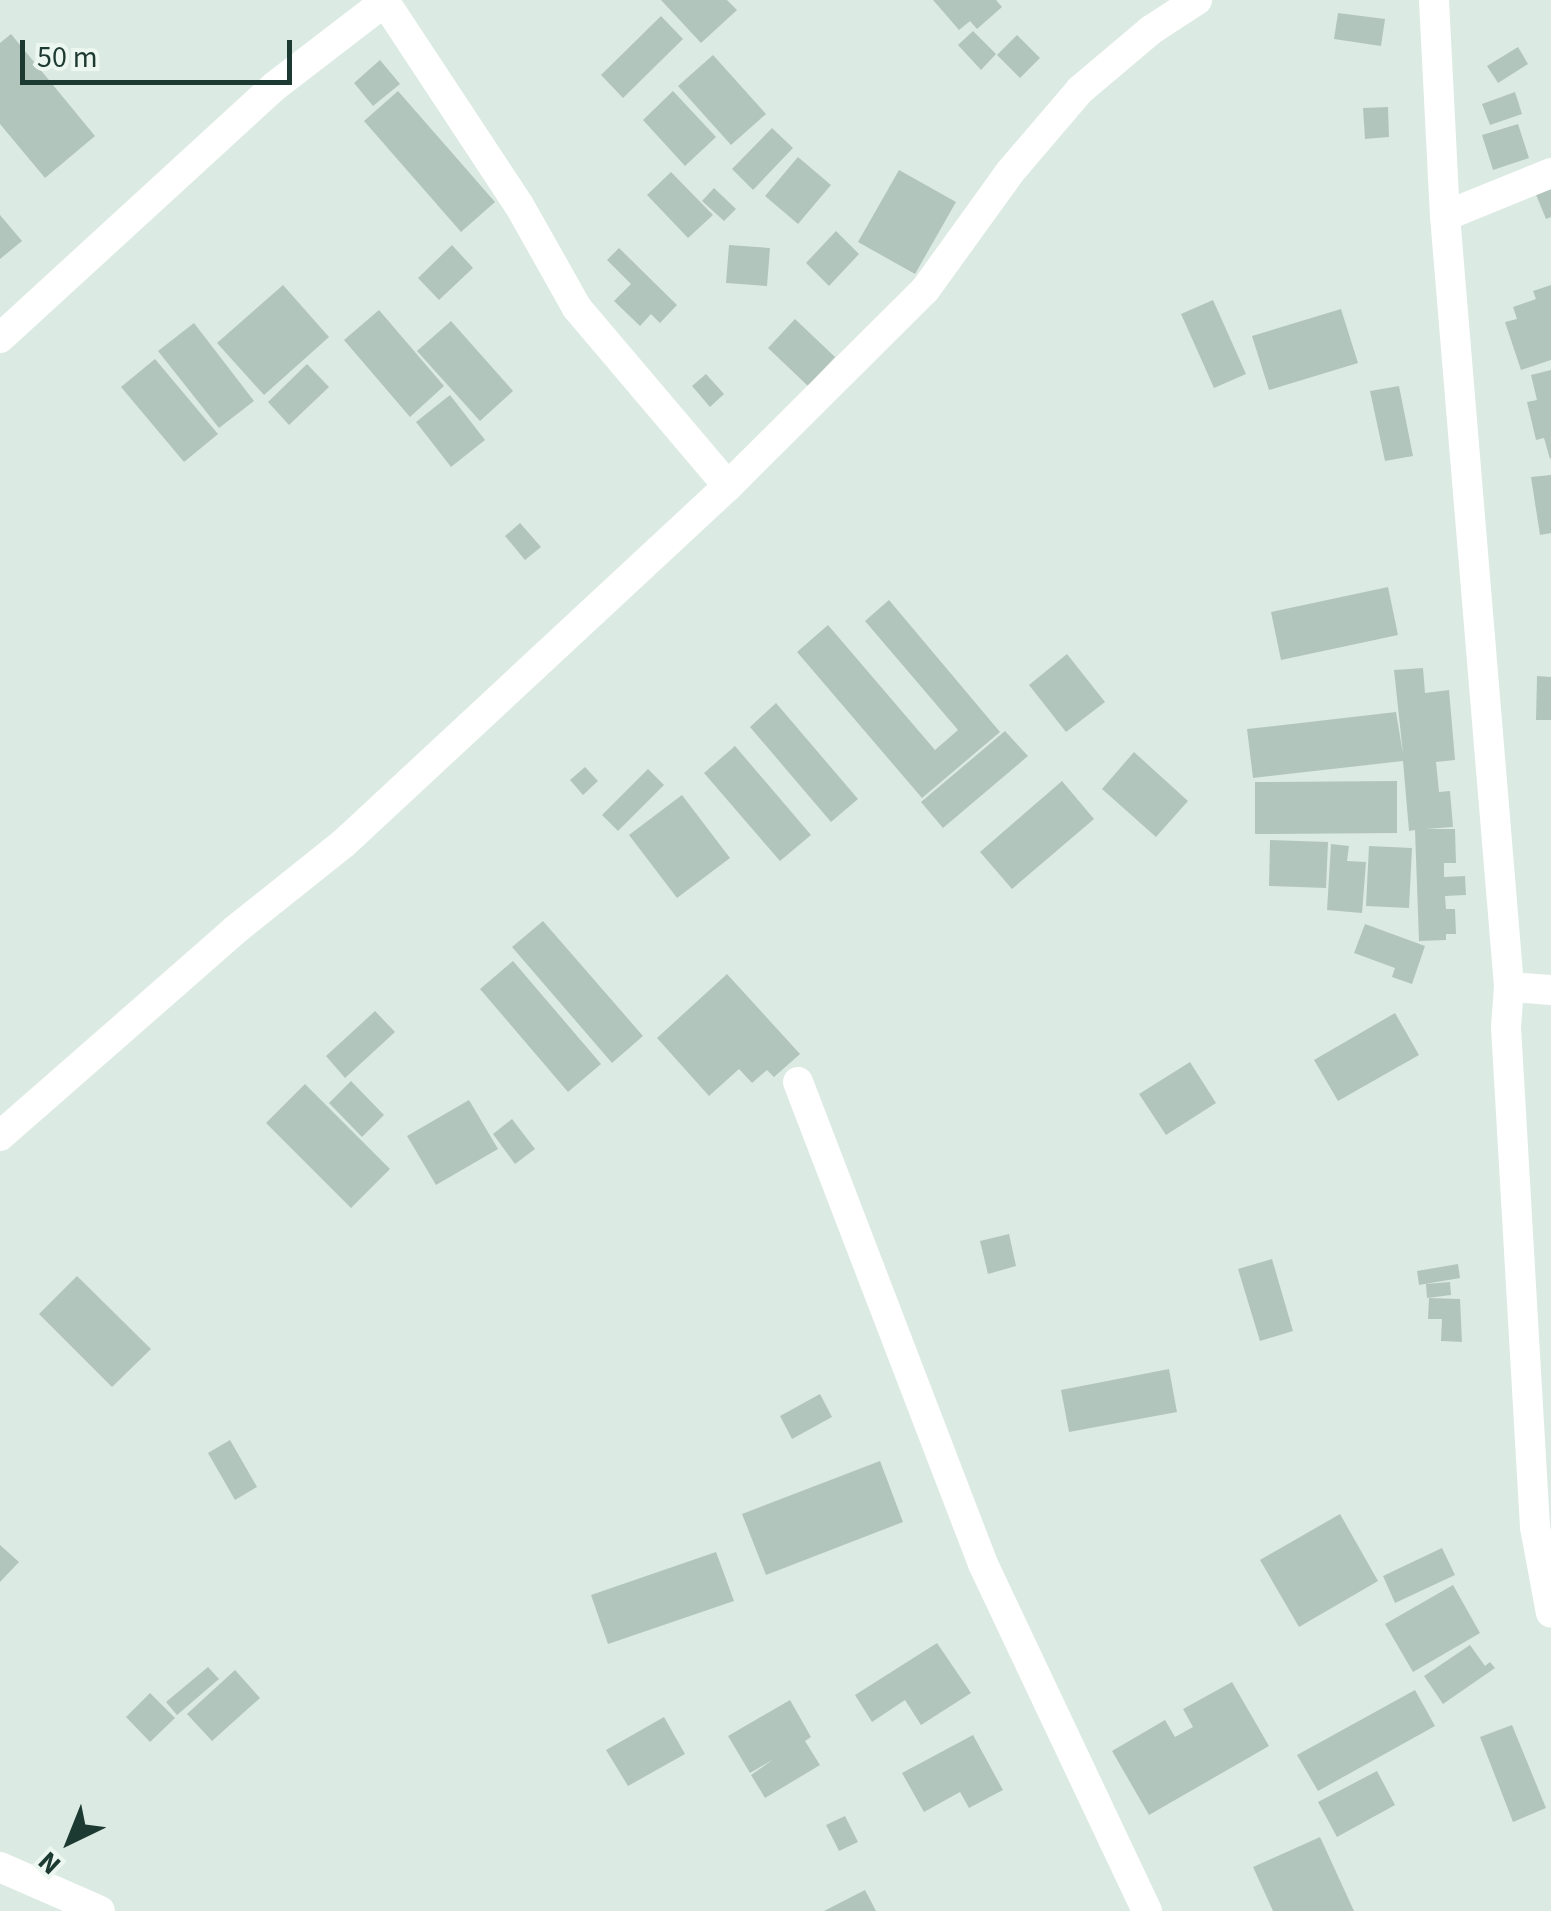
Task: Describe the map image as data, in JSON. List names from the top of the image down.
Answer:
{
  "scale_bar": "50 m",
  "north": "bottom left"
}
